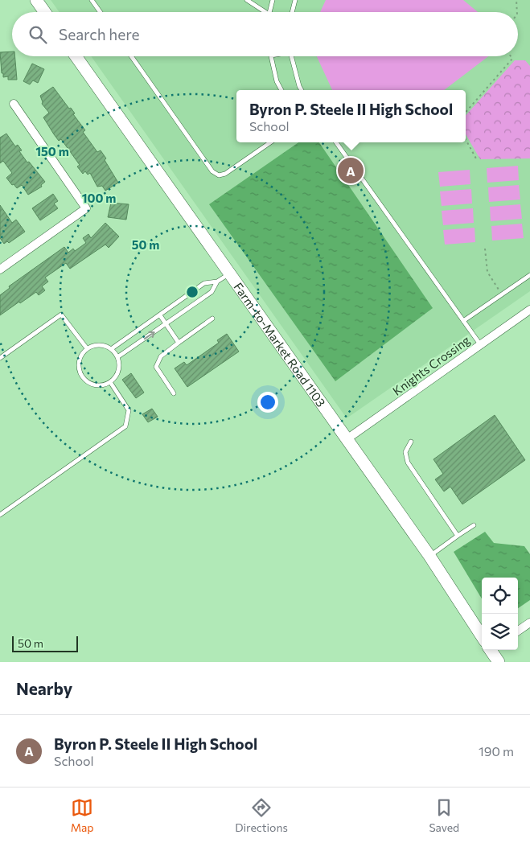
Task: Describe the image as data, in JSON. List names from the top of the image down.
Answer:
{
  "streets": {
    "main road": ["Farm-to-Market Road 1103"],
    "street": ["Knights Crossing"]
  },
  "crossings": [
    ["Farm-to-Market Road 1103", "Knights Crossing"]
  ],
  "scale_bar": "50 m",
  "page": {
    "search": "Search here",
    "popup": ["Byron P. Steele II High School", "School"],
    "pins": "A",
    "scale": "50 m",
    "heading": "Nearby",
    "list": [
      {
        "mark": "A",
        "name": "Byron P. Steele II High School",
        "note": "School",
        "value": "190 m"
      }
    ],
    "nav": ["Map", "Directions", "Saved"]
  },
  "rings": ["150 m", "100 m", "50 m"]
}
